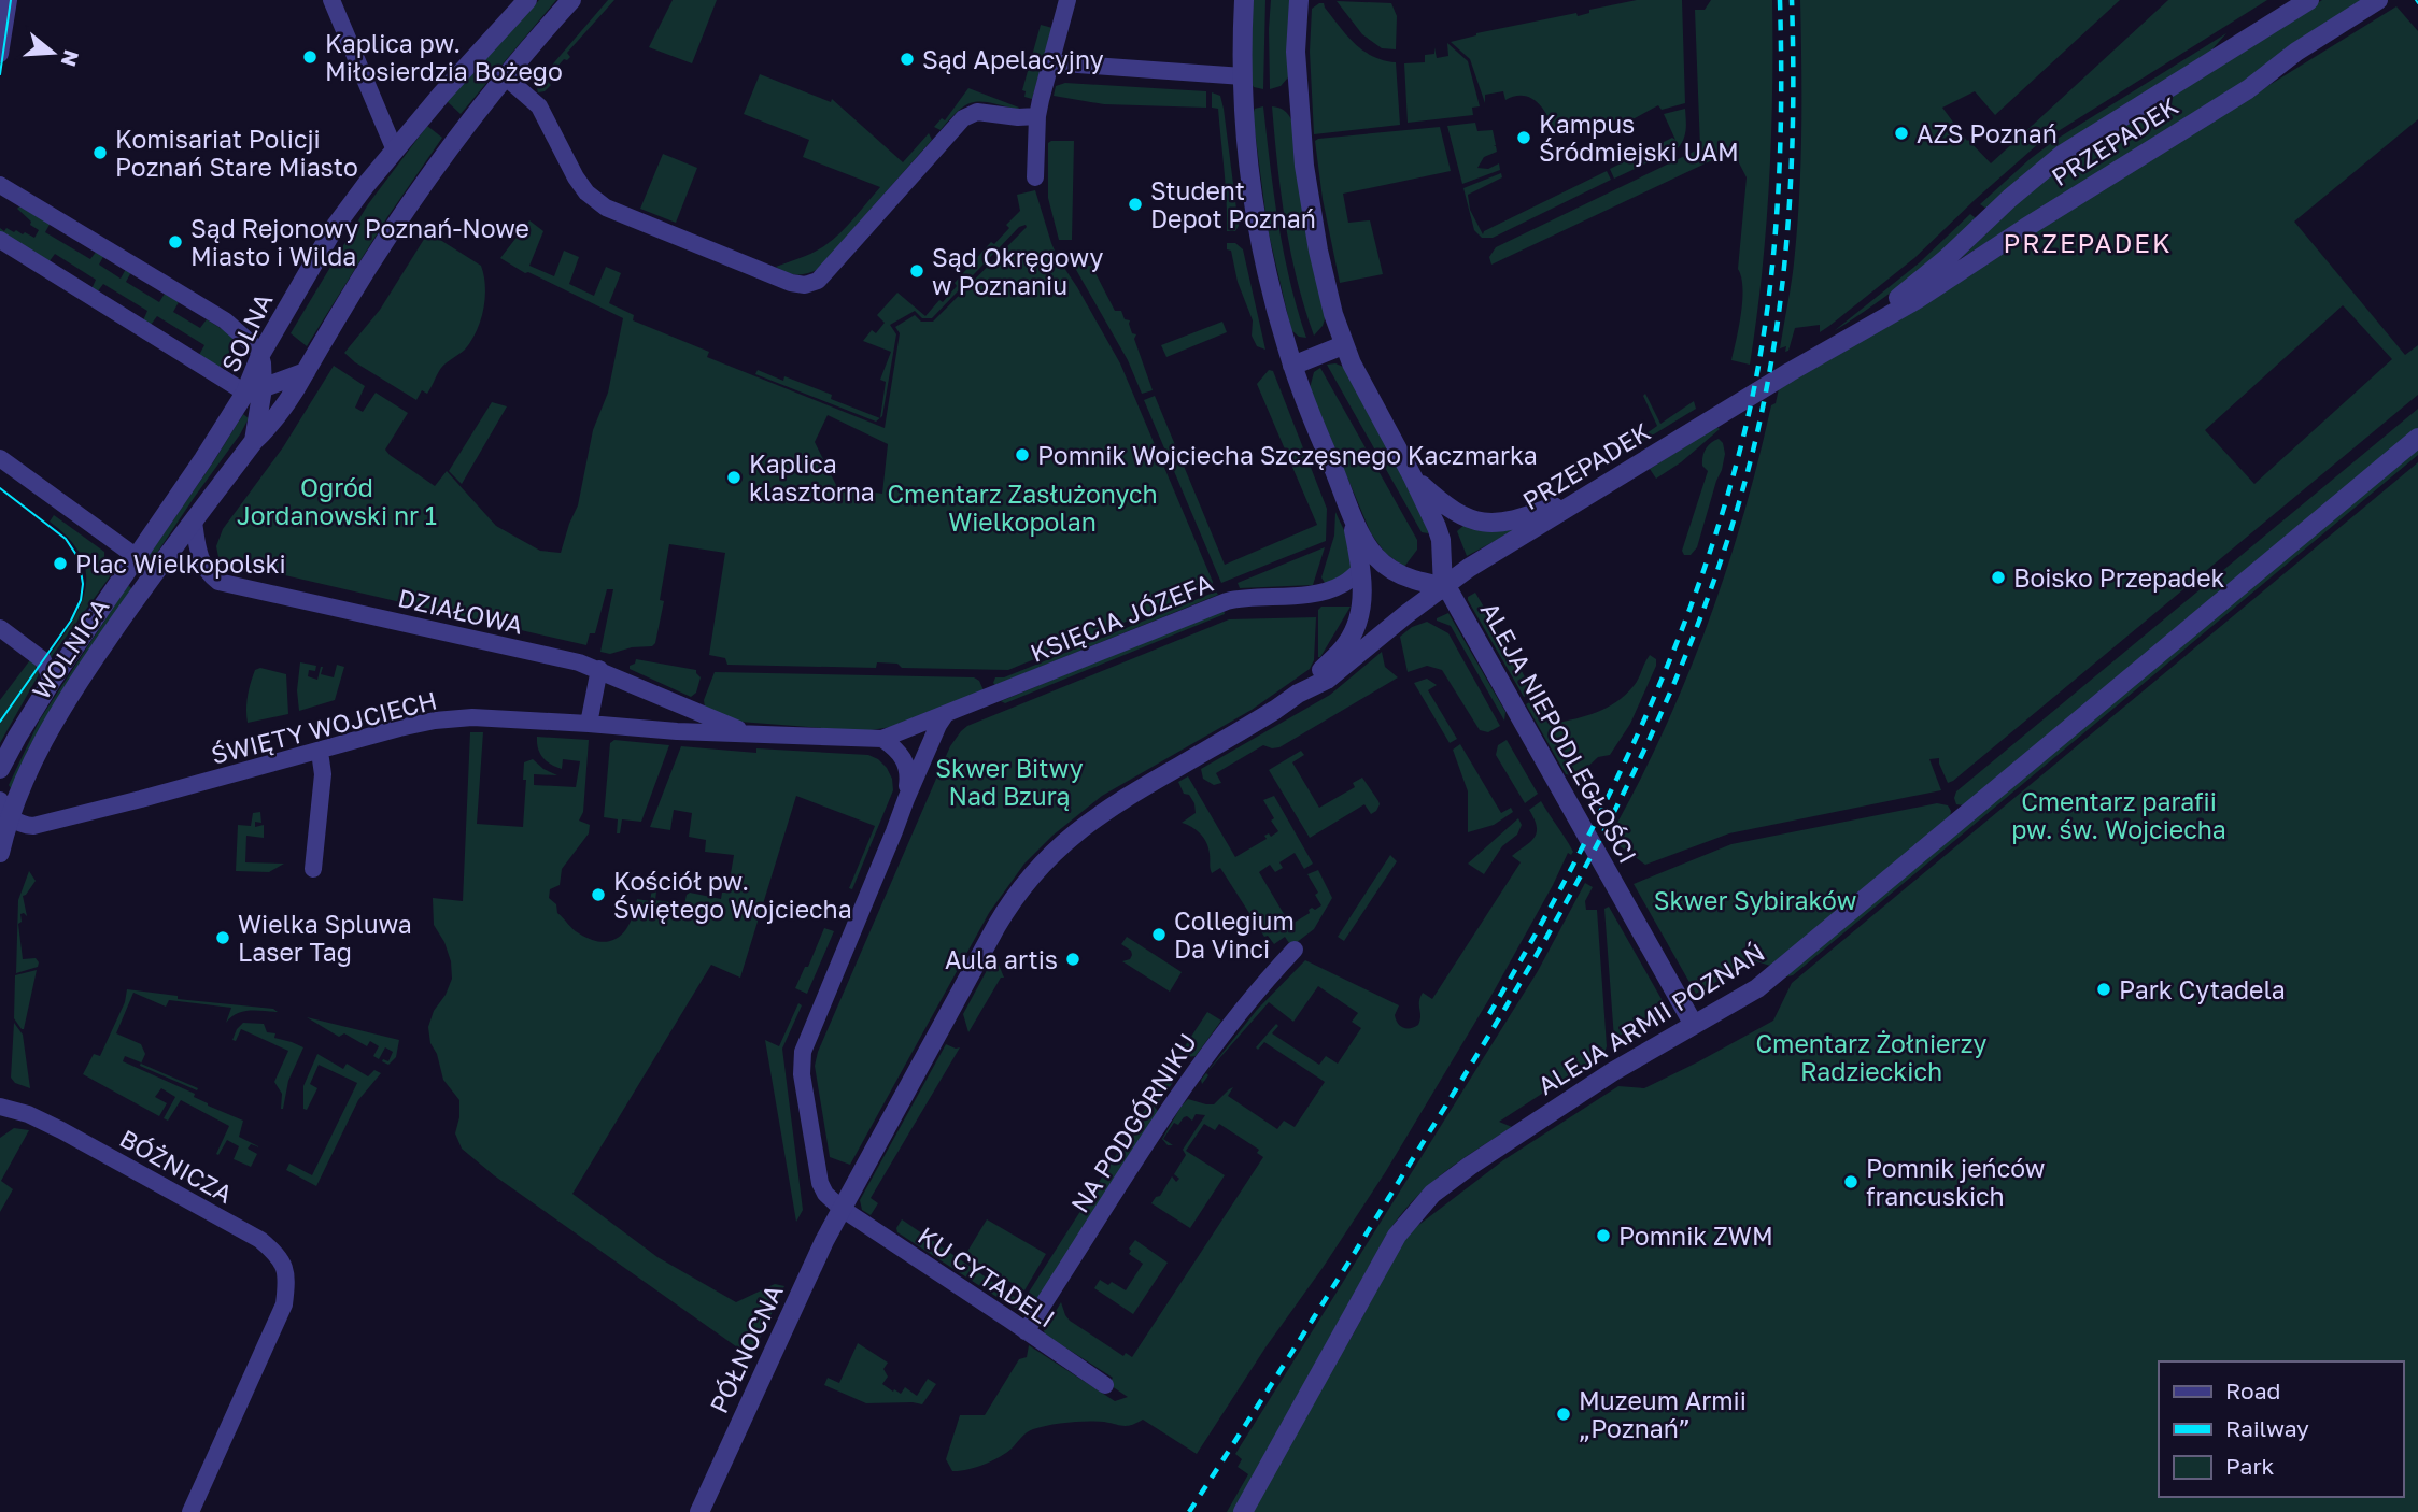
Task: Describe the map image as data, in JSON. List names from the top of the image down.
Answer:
{
  "streets": {
    "street": [
      "PRZEPADEK",
      "SOLNA",
      "DZIAŁOWA",
      "KSIĘCIA JÓZEFA",
      "WOLNICA",
      "ŚWIĘTY WOJCIECH",
      "ALEJA NIEPODLEGŁOŚCI",
      "ALEJA ARMII POZNAŃ",
      "NA PODGÓRNIKU",
      "BÓŻNICZA",
      "KU CYTADELI",
      "PÓŁNOCNA"
    ]
  },
  "crossings": [
    ["PRZEPADEK", "ALEJA NIEPODLEGŁOŚCI"],
    ["PRZEPADEK", "PÓŁNOCNA"],
    ["SOLNA", "WOLNICA"],
    ["DZIAŁOWA", "WOLNICA"],
    ["DZIAŁOWA", "ŚWIĘTY WOJCIECH"],
    ["KSIĘCIA JÓZEFA", "ŚWIĘTY WOJCIECH"],
    ["WOLNICA", "ŚWIĘTY WOJCIECH"],
    ["ALEJA NIEPODLEGŁOŚCI", "ALEJA ARMII POZNAŃ"],
    ["NA PODGÓRNIKU", "KU CYTADELI"],
    ["KU CYTADELI", "PÓŁNOCNA"]
  ],
  "districts": ["PRZEPADEK"],
  "parks": [
    "Ogród Jordanowski nr 1",
    "Cmentarz Zasłużonych Wielkopolan",
    "Skwer Bitwy Nad Bzurą",
    "Cmentarz parafii pw. św. Wojciecha",
    "Skwer Sybiraków",
    "Cmentarz Żołnierzy Radzieckich"
  ],
  "places": [
    "Kaplica pw. Miłosierdzia Bożego",
    "Sąd Apelacyjny",
    "AZS Poznań",
    "Kampus Śródmiejski UAM",
    "Komisariat Policji Poznań Stare Miasto",
    "Student Depot Poznań",
    "Sąd Rejonowy Poznań-Nowe Miasto i Wilda",
    "Sąd Okręgowy w Poznaniu",
    "Pomnik Wojciecha Szczęsnego Kaczmarka",
    "Kaplica klasztorna",
    "Plac Wielkopolski",
    "Boisko Przepadek",
    "Kościół pw. Świętego Wojciecha",
    "Collegium Da Vinci",
    "Wielka Spluwa Laser Tag",
    "Aula artis",
    "Park Cytadela",
    "Pomnik jeńców francuskich",
    "Pomnik ZWM",
    "Muzeum Armii „Poznań”"
  ],
  "legend": ["Road", "Railway", "Park"],
  "north": "right"
}
